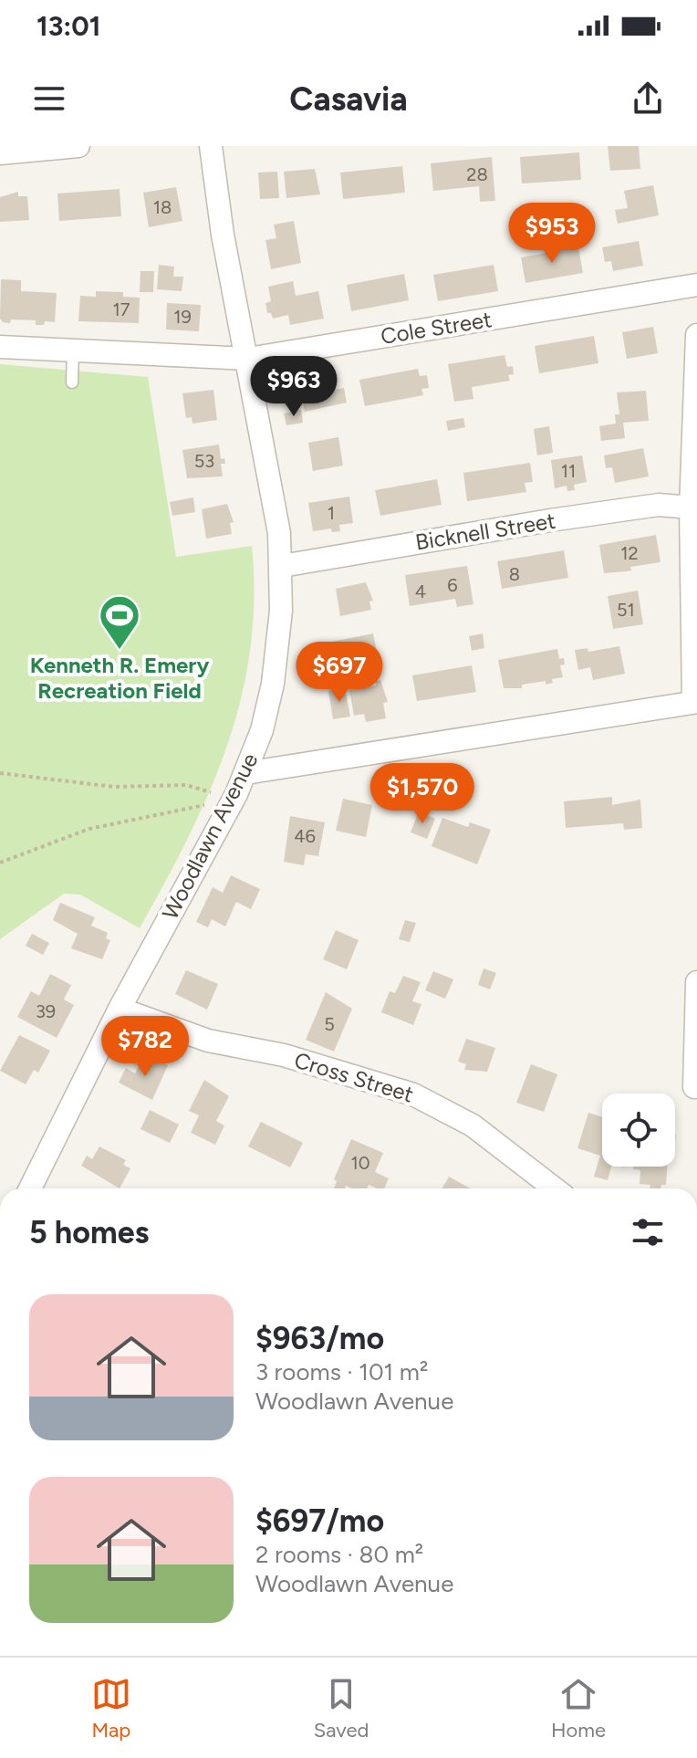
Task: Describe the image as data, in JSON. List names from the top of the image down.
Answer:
{
  "streets": {
    "street": [
      "Cole Street",
      "Bicknell Street",
      "Woodlawn Avenue",
      "Cross Street"
    ]
  },
  "crossings": [
    ["Cole Street", "Woodlawn Avenue"],
    ["Bicknell Street", "Woodlawn Avenue"],
    ["Woodlawn Avenue", "Cross Street"]
  ],
  "places": {
    "sports": ["Kenneth R. Emery Recreation Field"]
  },
  "house_numbers": [
    "28",
    "18",
    "17",
    "19",
    "53",
    "11",
    "1",
    "12",
    "8",
    "6",
    "4",
    "51",
    "46",
    "39",
    "5",
    "10"
  ],
  "page": {
    "status": "13:01",
    "header": "Casavia",
    "price": [
      "$953",
      "$963",
      "$697",
      "$1,570",
      "$782"
    ],
    "heading": "5 homes",
    "list": [
      {
        "name": "$963/mo",
        "note": "3 rooms · 101 m² · Woodlawn Avenue"
      },
      {
        "name": "$697/mo",
        "note": "2 rooms · 80 m² · Woodlawn Avenue"
      }
    ],
    "tabs": ["Map", "Saved", "Home"]
  }
}
